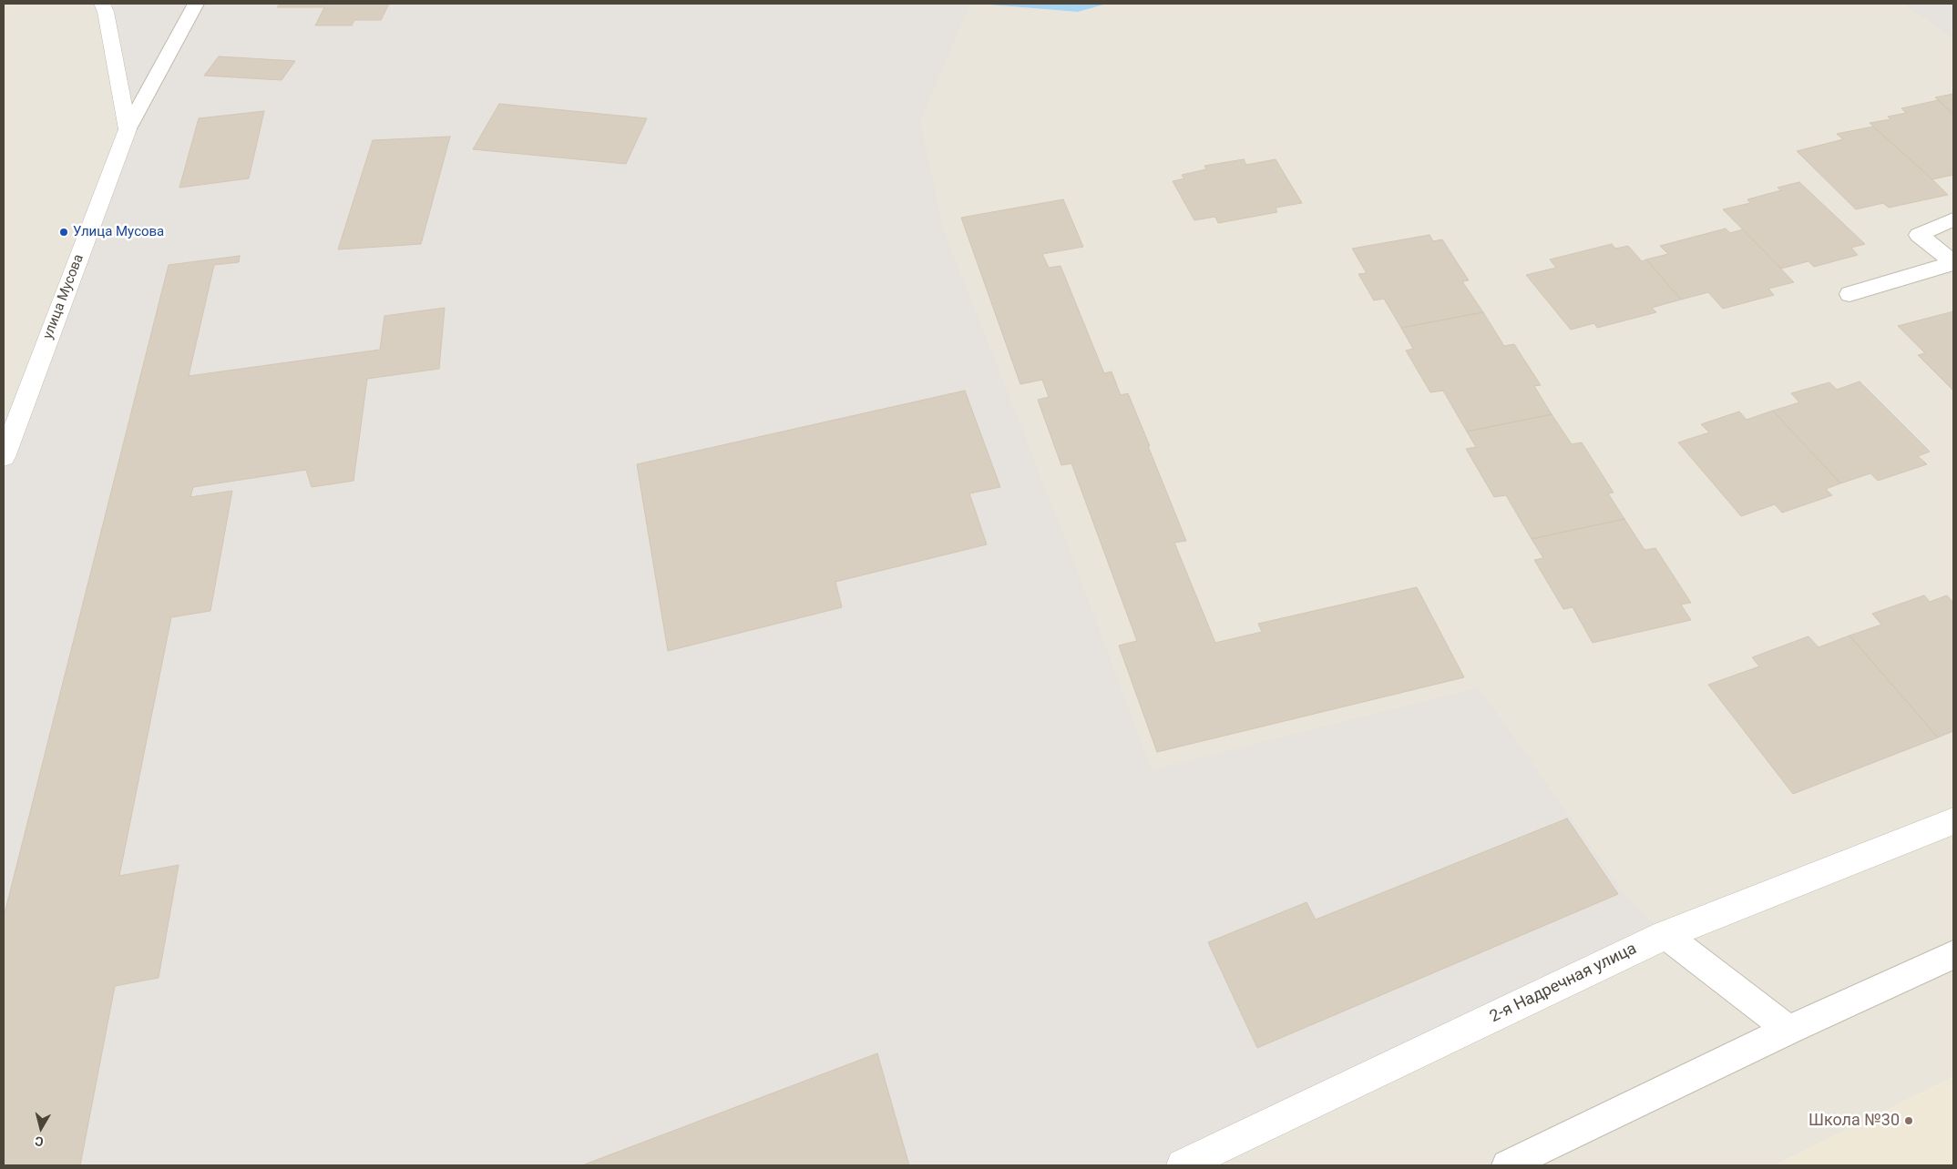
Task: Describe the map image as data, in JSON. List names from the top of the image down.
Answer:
{
  "streets": {
    "street": ["улица Мусова", "2-я Надречная улица"]
  },
  "places": ["Улица Мусова", "Школа №30"],
  "north": "bottom"
}
